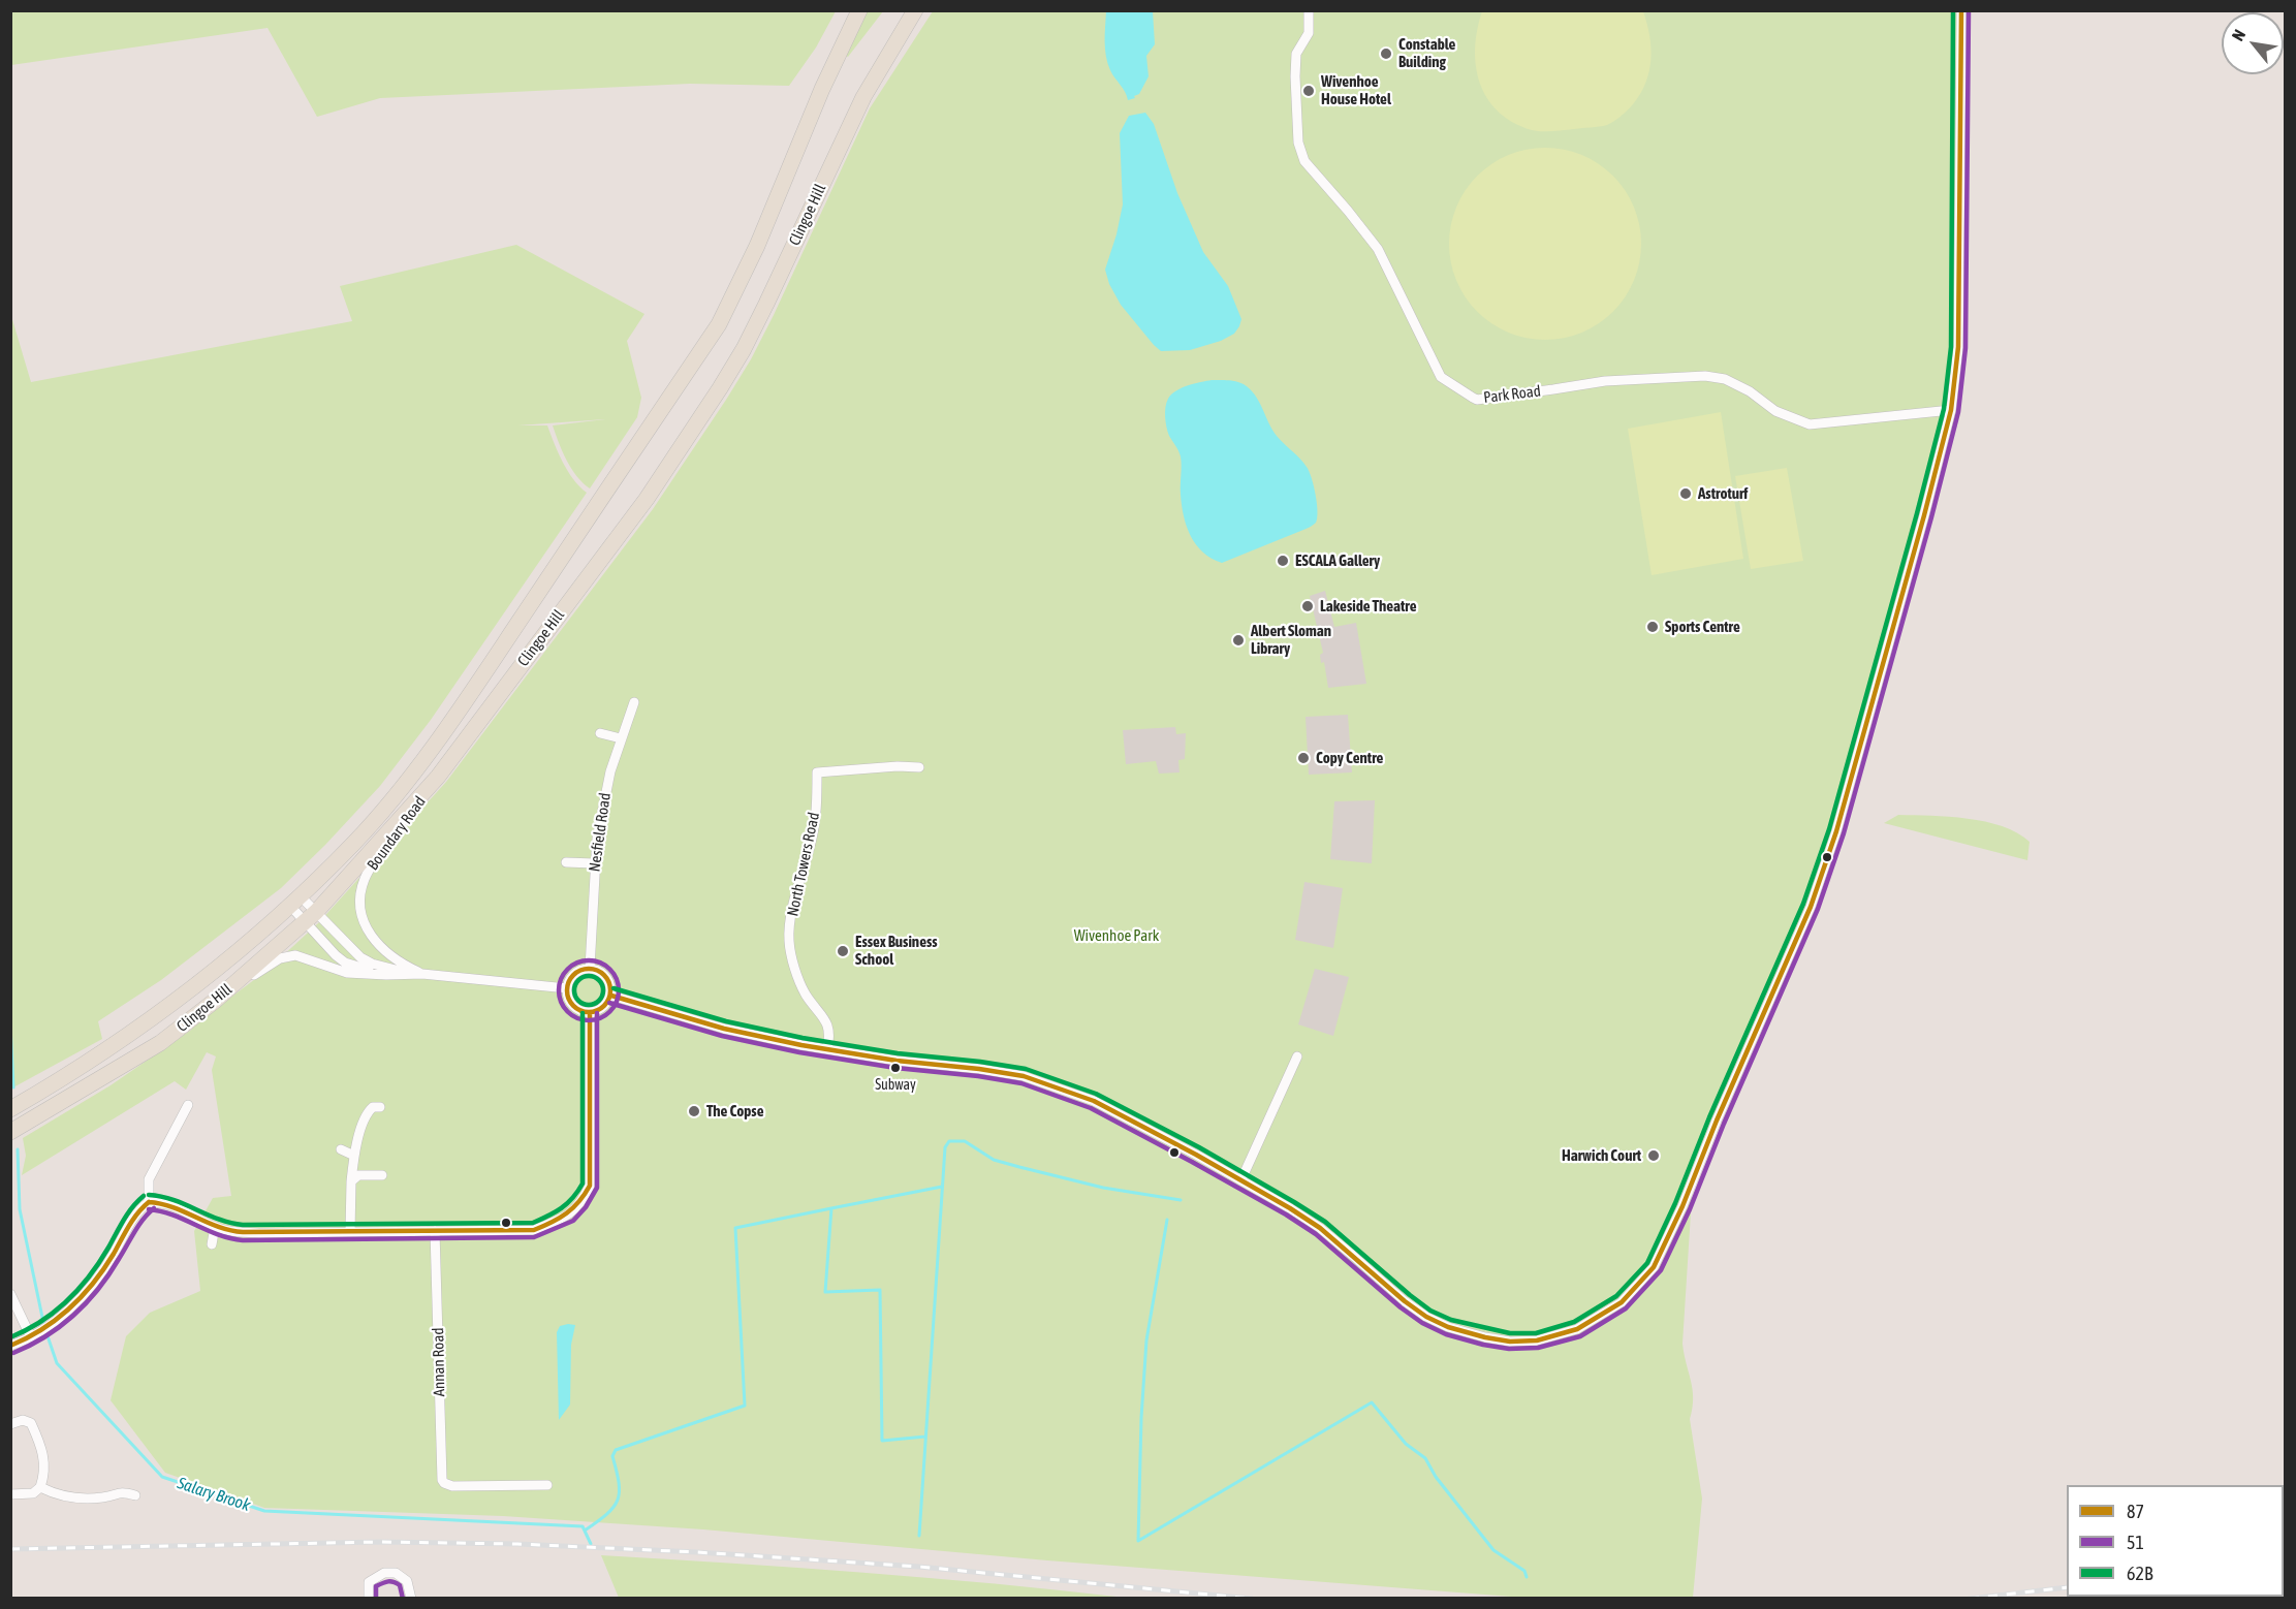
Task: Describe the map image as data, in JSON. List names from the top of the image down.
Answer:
{
  "streets": {
    "main road": ["Clingoe Hill"],
    "street": [
      "Park Road",
      "Nesfield Road",
      "Boundary Road",
      "North Towers Road",
      "Annan Road"
    ]
  },
  "crossings": [
    ["Clingoe Hill", "Boundary Road"],
    ["Nesfield Road", "Boundary Road"]
  ],
  "water": ["Salary Brook"],
  "parks": ["Wivenhoe Park"],
  "places": [
    "Constable Building",
    "Wivenhoe House Hotel",
    "Astroturf",
    "ESCALA Gallery",
    "Lakeside Theatre",
    "Sports Centre",
    "Albert Sloman Library",
    "Copy Centre",
    "Essex Business School",
    "Subway",
    "The Copse",
    "Harwich Court"
  ],
  "lines": ["transit line 87", "transit line 51", "transit line 62B"],
  "legend": ["87", "51", "62B"],
  "north": "top left"
}
